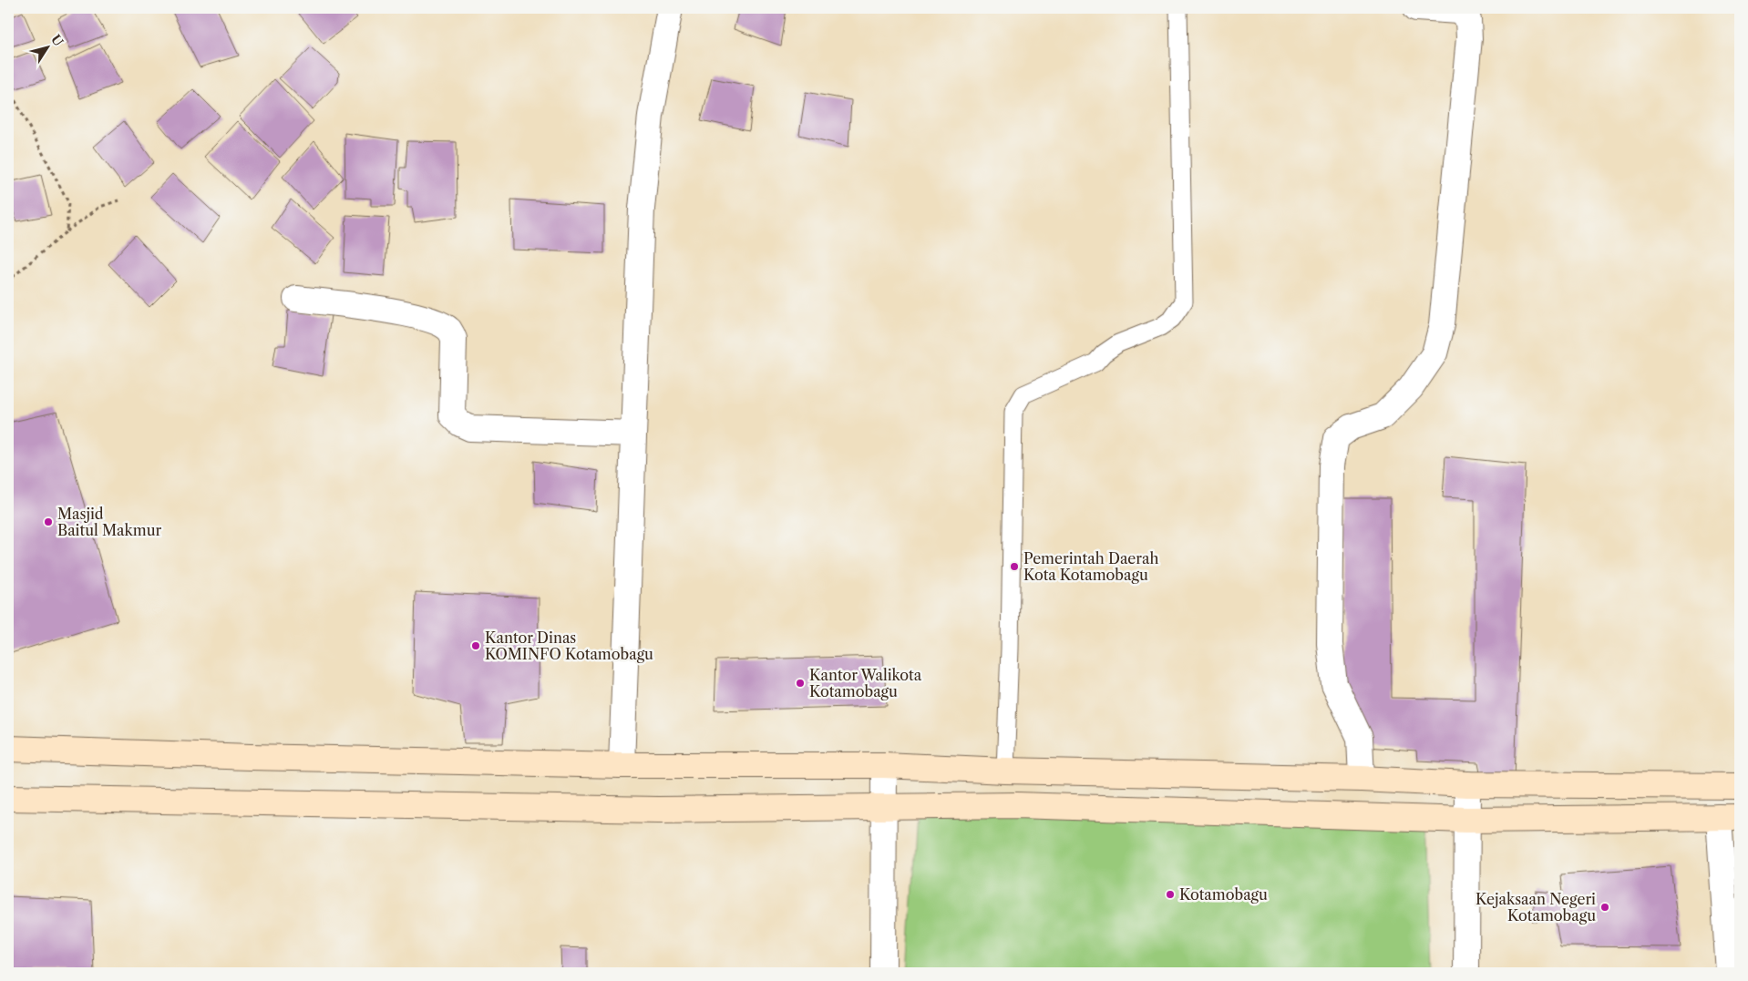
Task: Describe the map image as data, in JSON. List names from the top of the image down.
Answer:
{
  "places": [
    "Masjid Baitul Makmur",
    "Pemerintah Daerah Kota Kotamobagu",
    "Kantor Dinas KOMINFO Kotamobagu",
    "Kantor Walikota Kotamobagu",
    "Kotamobagu",
    "Kejaksaan Negeri Kotamobagu"
  ],
  "north": "top right"
}
